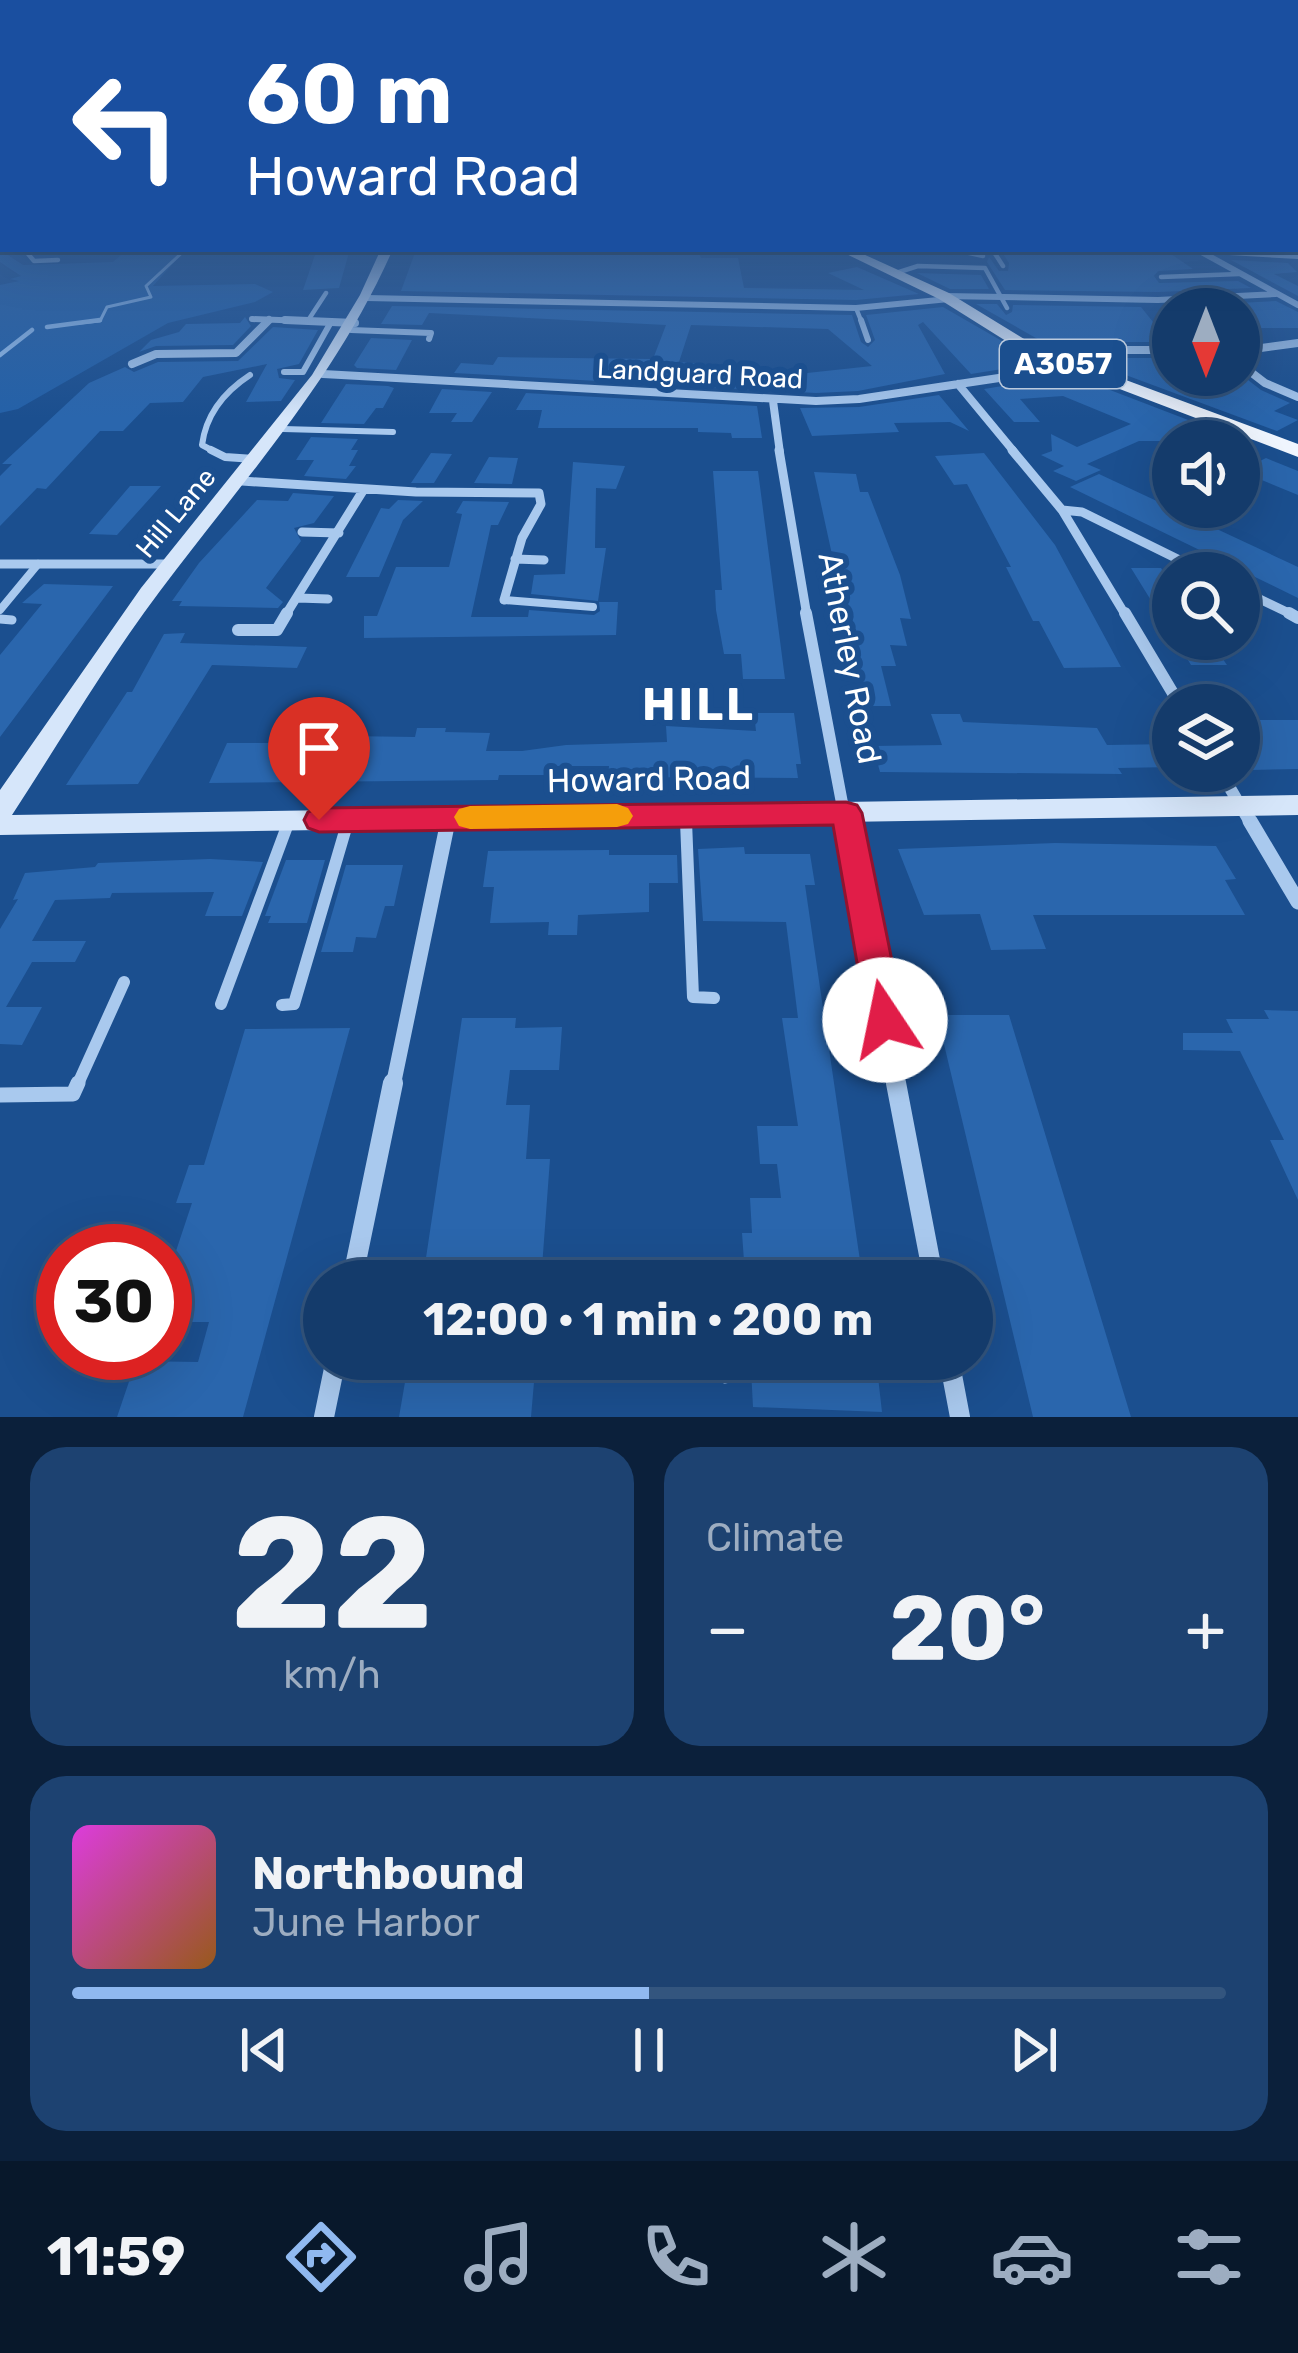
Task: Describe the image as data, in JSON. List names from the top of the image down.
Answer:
{
  "streets": {
    "main road": ["A3057"],
    "street": [
      "Landguard Road",
      "Hill Lane",
      "Atherley Road",
      "Howard Road"
    ]
  },
  "crossings": [
    ["A3057", "Landguard Road"],
    ["Landguard Road", "Hill Lane"],
    ["Landguard Road", "Atherley Road"],
    ["Atherley Road", "Howard Road"]
  ],
  "districts": ["HILL"],
  "north": "bottom",
  "page": {
    "turn": ["60 m", "Howard Road"],
    "limit": "30",
    "trip": "12:00 · 1 min · 200 m",
    "tile": [
      ["22", "km/h"],
      "Climate"
    ],
    "heat": ["−", "20°", "+"],
    "song": ["Northbound", "June Harbor"],
    "tabs": "11:59"
  }
}
